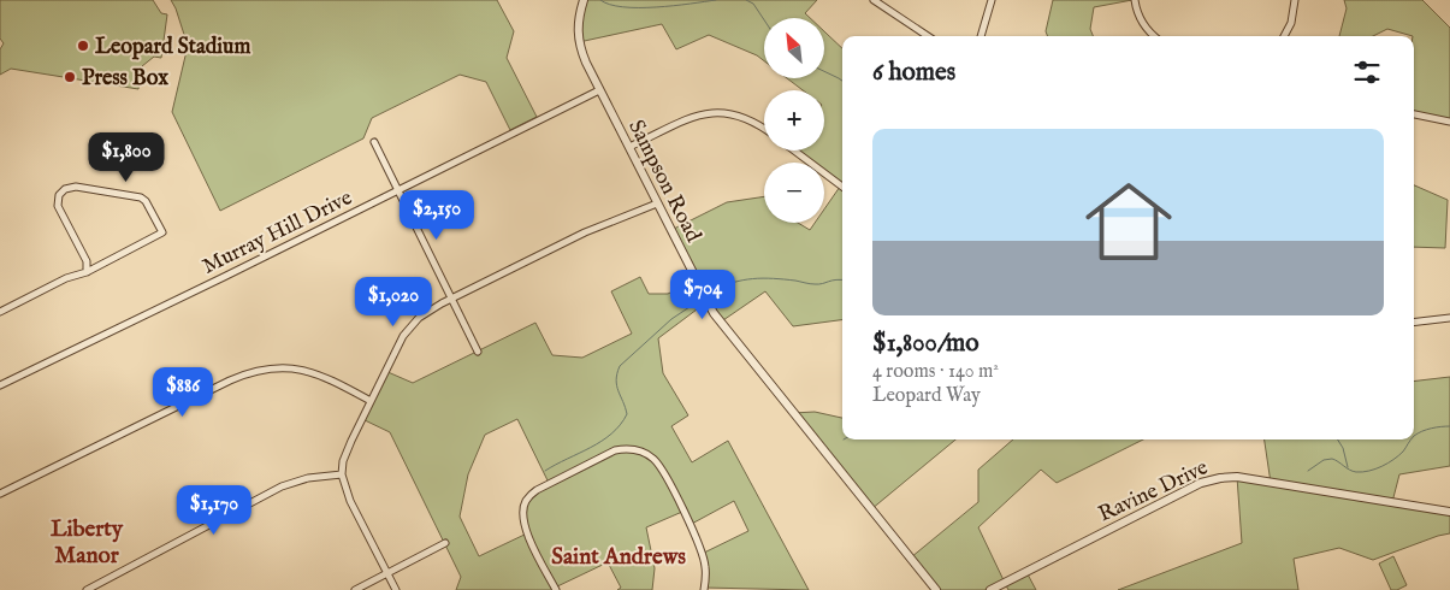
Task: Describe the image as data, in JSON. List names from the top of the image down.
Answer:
{
  "streets": {
    "street": ["Sampson Road", "Murray Hill Drive", "Ravine Drive"]
  },
  "crossings": [
    ["Sampson Road", "Murray Hill Drive"]
  ],
  "districts": ["Liberty Manor", "Saint Andrews"],
  "places": ["Leopard Stadium", "Press Box"],
  "north": "top left",
  "page": {
    "map_buttons": ["+", "−"],
    "heading": "6 homes",
    "list": [
      {
        "name": "$1,800/mo",
        "note": "4 rooms · 140 m² · Leopard Way"
      }
    ],
    "price": [
      "$1,800",
      "$2,150",
      "$704",
      "$1,020",
      "$886",
      "$1,170"
    ]
  }
}
